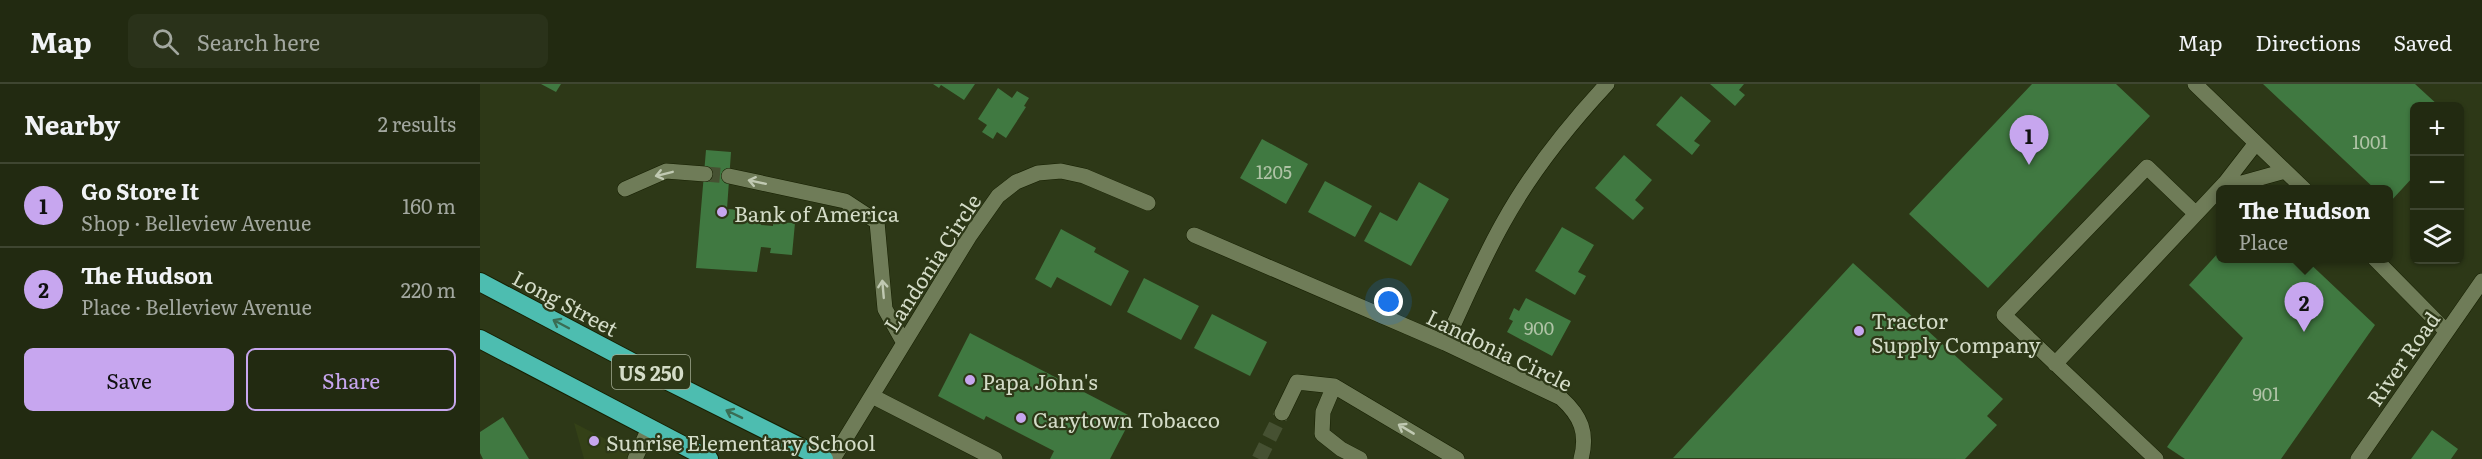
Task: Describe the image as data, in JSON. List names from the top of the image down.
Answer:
{
  "streets": {
    "highway": ["Long Street", "US 250"],
    "street": ["Landonia Circle", "River Road"]
  },
  "places": [
    "Bank of America",
    "Tractor Supply Company",
    "Papa John's",
    "Carytown Tobacco",
    "Sunrise Elementary School"
  ],
  "house_numbers": [
    "1001",
    "1205",
    "900",
    "901"
  ],
  "page": {
    "header": "Map",
    "search": "Search here",
    "nav": ["Map", "Directions", "Saved"],
    "heading": ["Nearby", "2 results"],
    "map_buttons": ["+", "−"],
    "pins": ["1", "2"],
    "list": [
      {
        "mark": "1",
        "name": "Go Store It",
        "note": "Shop · Belleview Avenue",
        "value": "160 m"
      },
      {
        "mark": "2",
        "name": "The Hudson",
        "note": "Place · Belleview Avenue",
        "value": "220 m"
      }
    ],
    "popup": ["The Hudson", "Place"],
    "buttons": ["Save", "Share"]
  }
}
